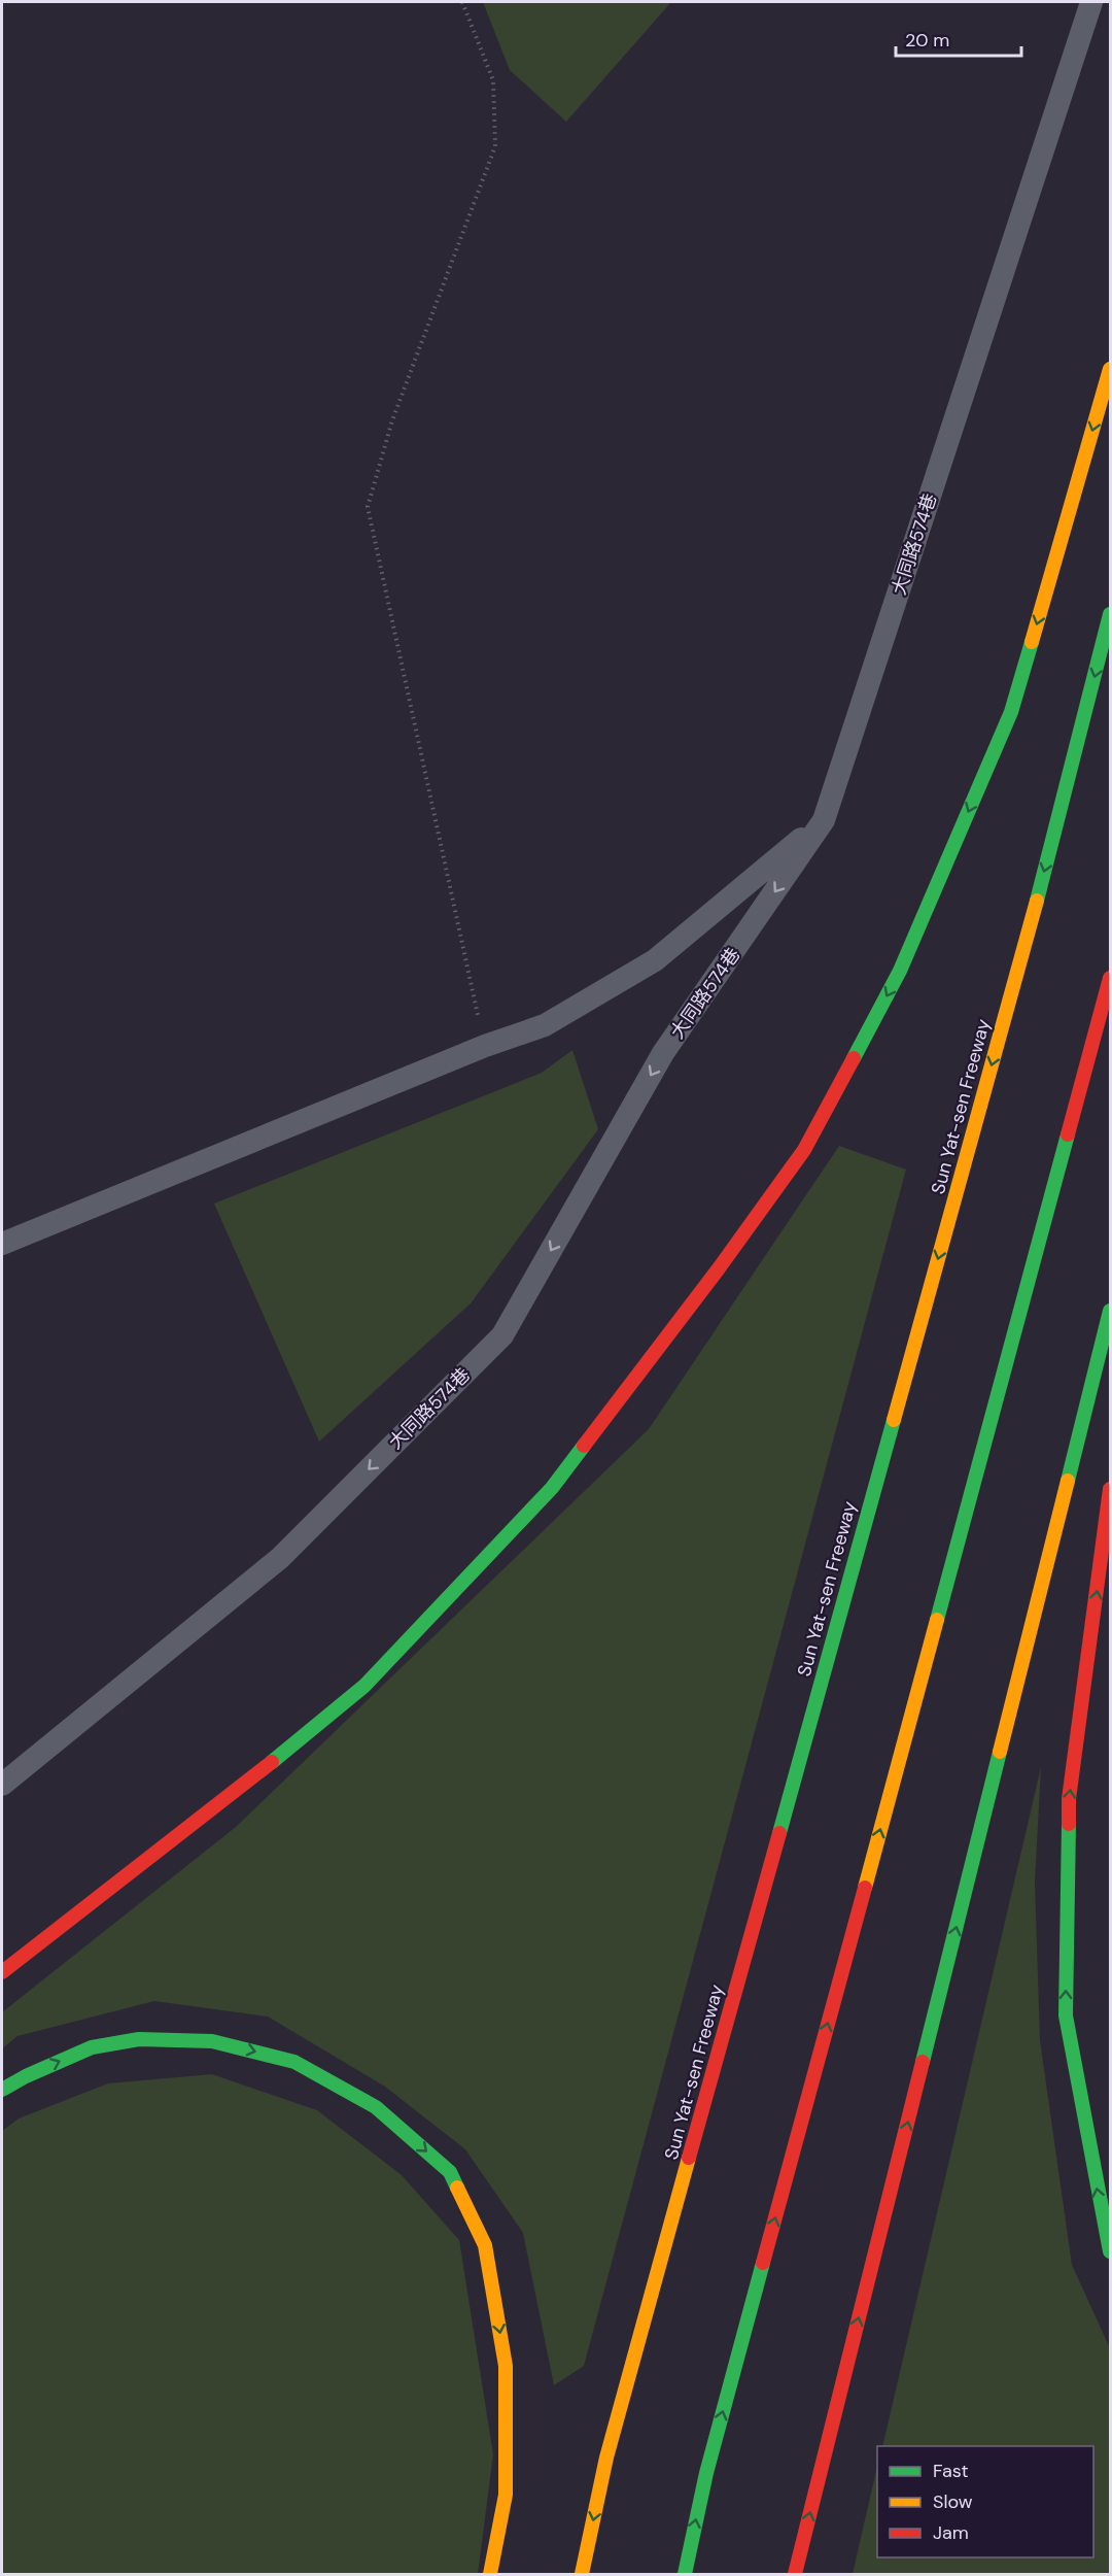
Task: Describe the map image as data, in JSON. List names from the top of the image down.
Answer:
{
  "streets": {
    "highway": ["Sun Yat-sen Freeway"],
    "lane": ["大同路574巷"]
  },
  "legend": ["Fast", "Slow", "Jam"],
  "scale_bar": "20 m"
}
